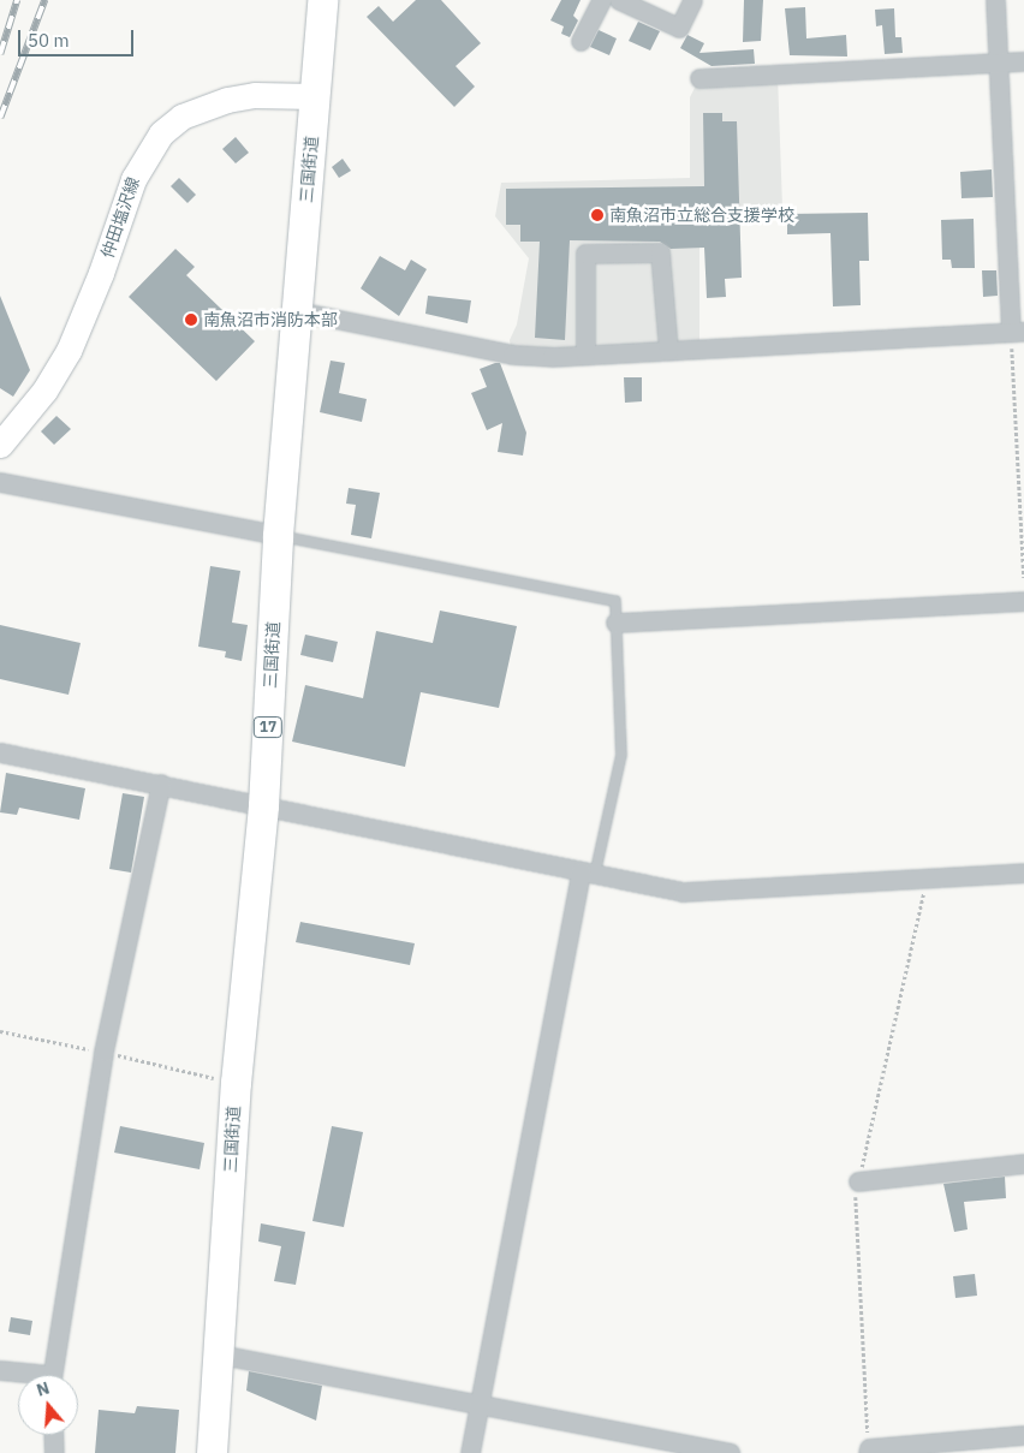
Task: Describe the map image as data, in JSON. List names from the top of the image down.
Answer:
{
  "streets": {
    "highway": ["三国街道", "17"],
    "main road": ["仲田塩沢線"]
  },
  "crossings": [
    ["三国街道", "仲田塩沢線"]
  ],
  "places": ["南魚沼市立総合支援学校", "南魚沼市消防本部"],
  "scale_bar": "50 m",
  "north": "top"
}
